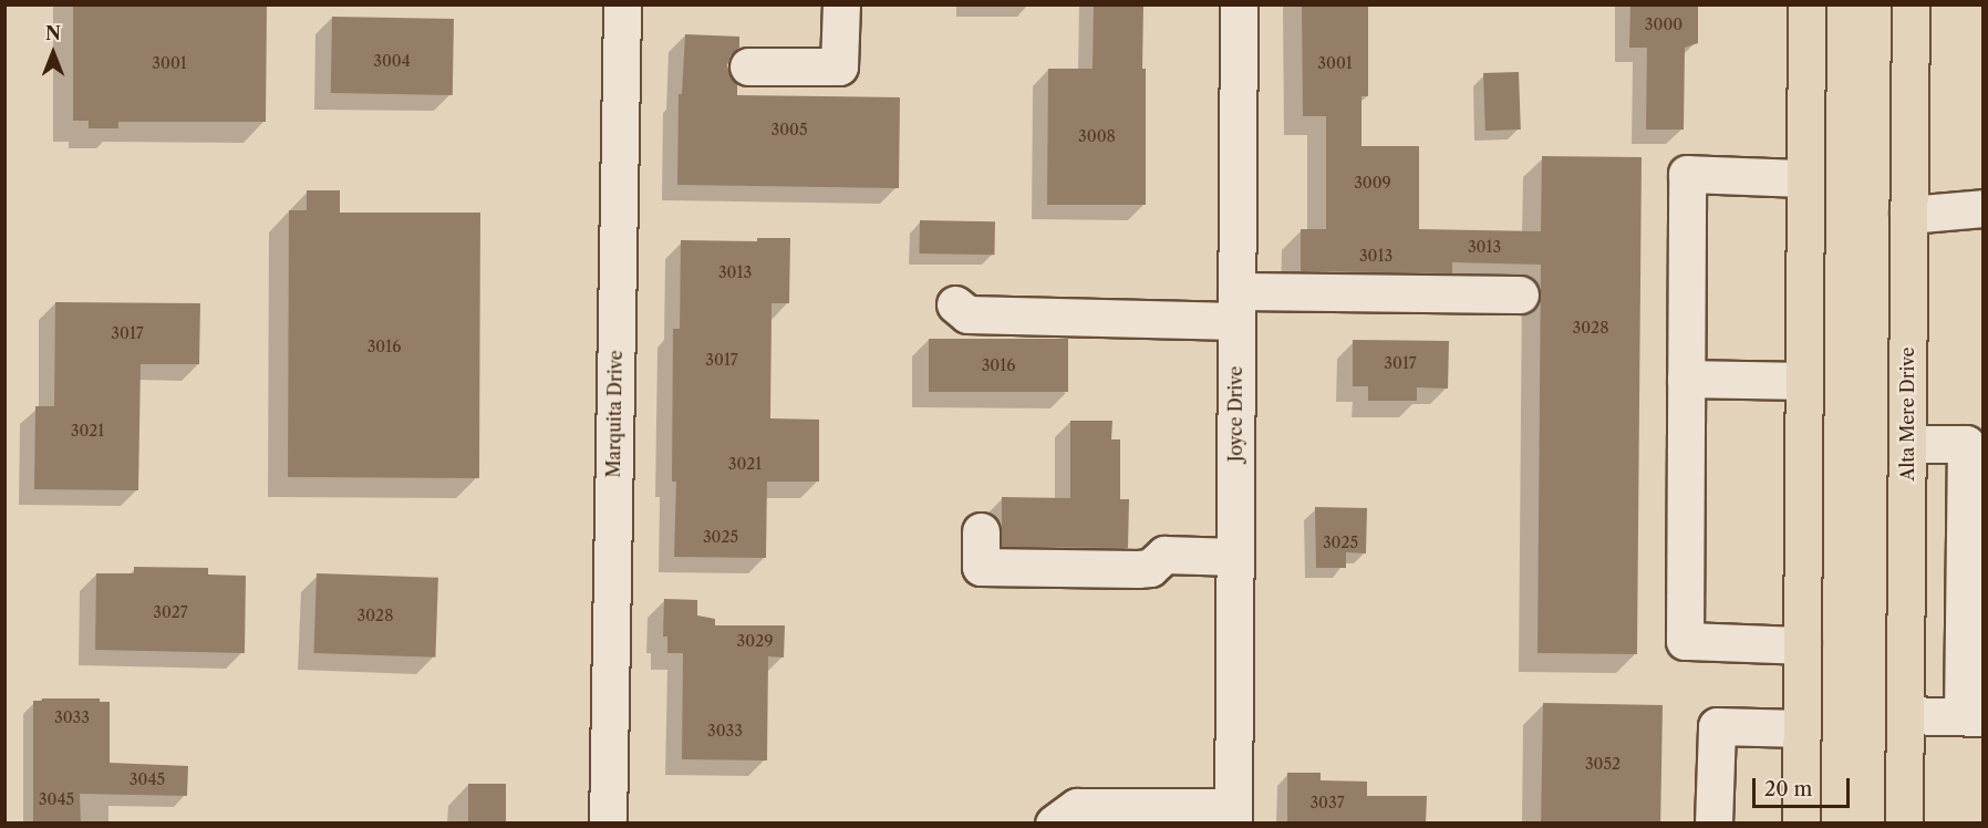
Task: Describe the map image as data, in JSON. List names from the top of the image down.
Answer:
{
  "streets": {
    "main road": ["Alta Mere Drive"],
    "street": ["Marquita Drive", "Joyce Drive"]
  },
  "house_numbers": [
    "3000",
    "3004",
    "3001",
    "3001",
    "3005",
    "3008",
    "3009",
    "3013",
    "3013",
    "3013",
    "3028",
    "3017",
    "3016",
    "3017",
    "3017",
    "3016",
    "3021",
    "3021",
    "3025",
    "3025",
    "3027",
    "3028",
    "3029",
    "3033",
    "3033",
    "3052",
    "3045",
    "3045",
    "3037"
  ],
  "scale_bar": "20 m",
  "north": "top"
}
